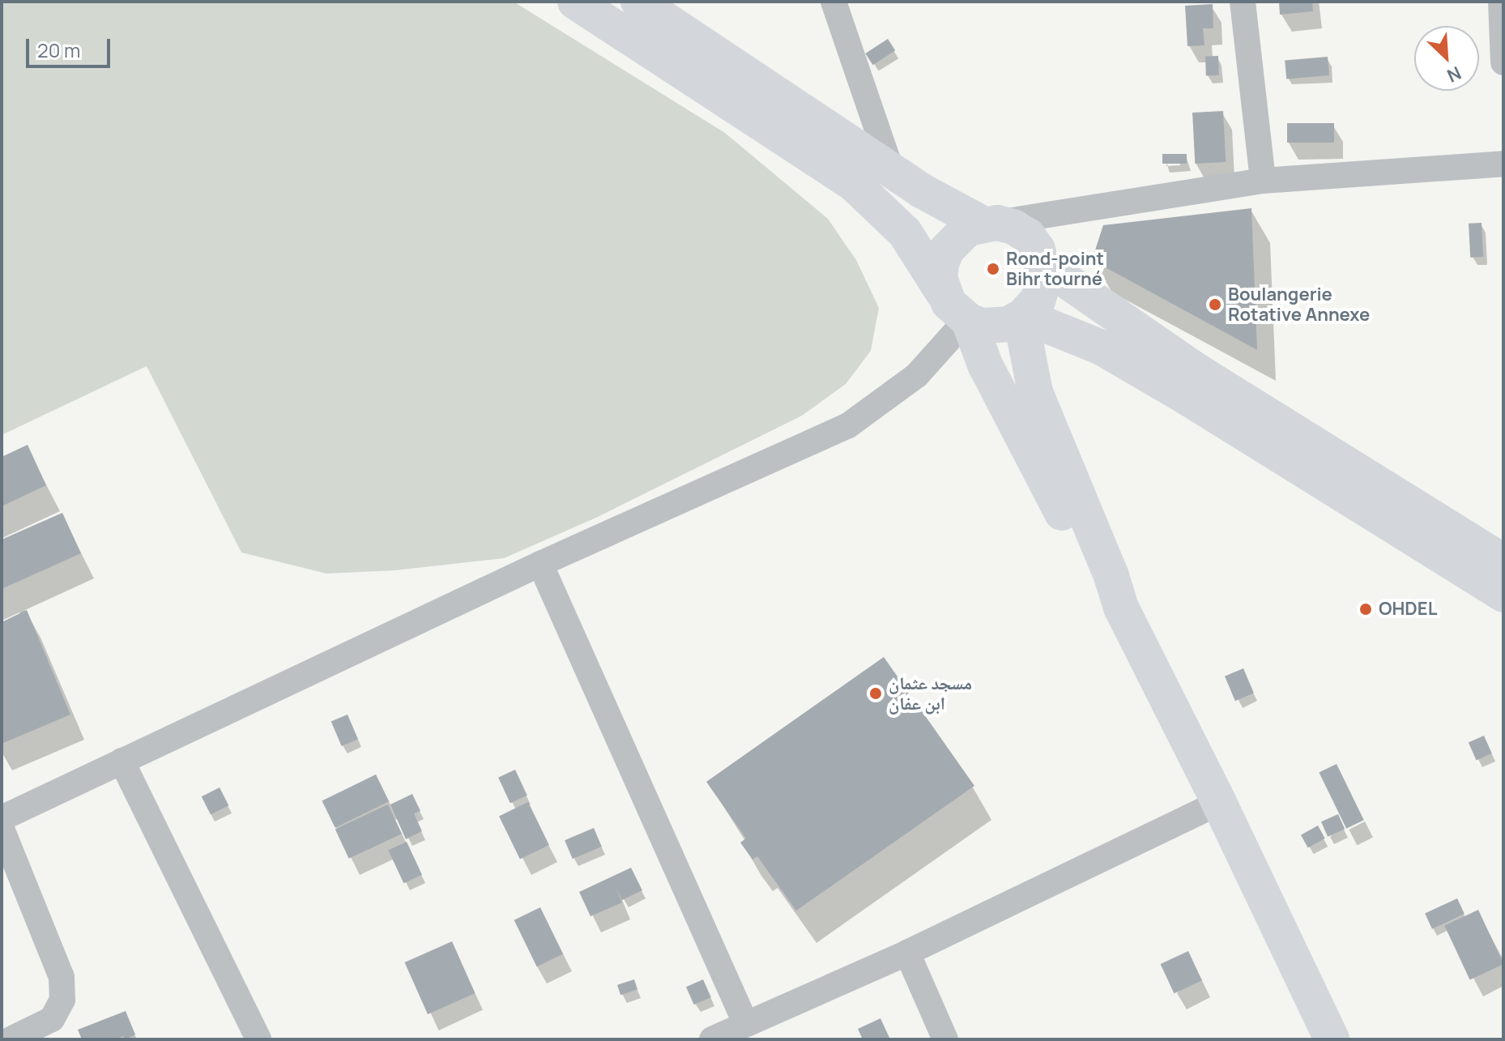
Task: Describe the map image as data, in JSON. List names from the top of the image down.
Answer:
{
  "places": [
    "Rond-point Bihr tourné",
    "Boulangerie Rotative Annexe",
    "OHDEL",
    "مسجد عثمان ابن عفان"
  ],
  "scale_bar": "20 m",
  "north": "bottom right"
}
